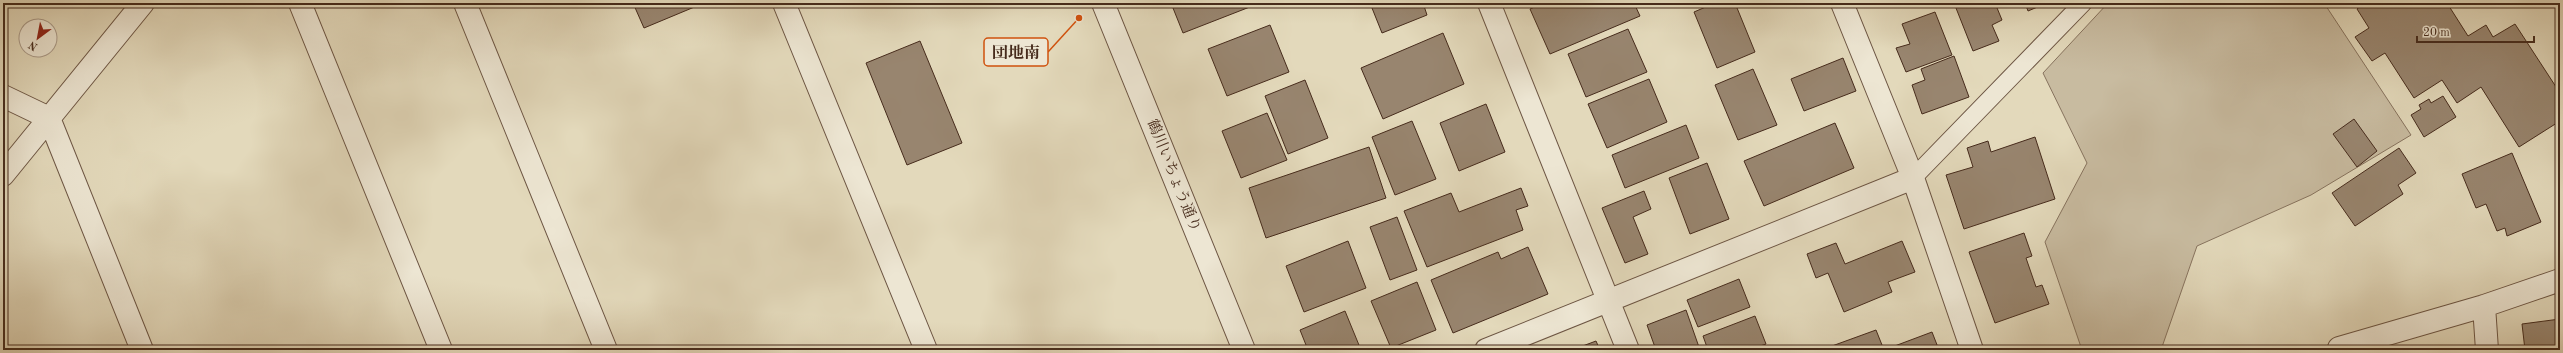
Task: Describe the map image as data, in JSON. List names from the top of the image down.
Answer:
{
  "streets": {
    "street": ["鶴川いちょう通り"]
  },
  "places": ["団地南"],
  "scale_bar": "20 m",
  "north": "bottom left"
}
